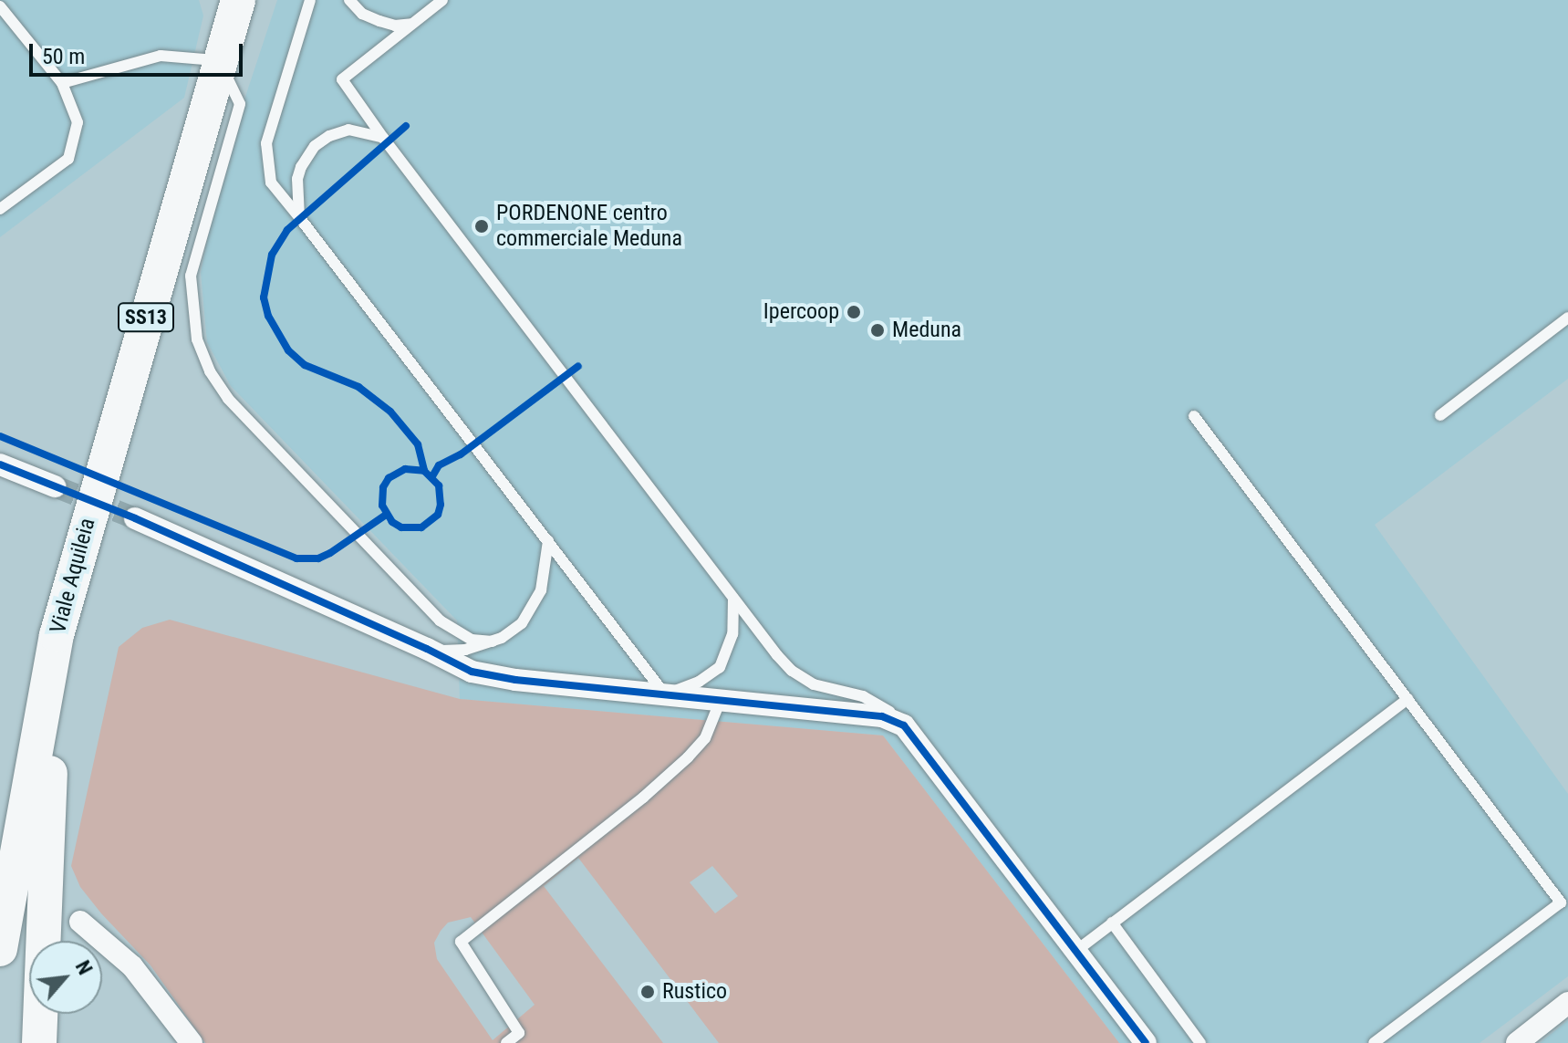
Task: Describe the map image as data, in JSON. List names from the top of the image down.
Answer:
{
  "streets": {
    "main road": ["SS13", "Viale Aquileia"]
  },
  "places": [
    "PORDENONE centro commerciale Meduna",
    "Ipercoop",
    "Meduna",
    "Rustico"
  ],
  "scale_bar": "50 m",
  "north": "top right"
}
